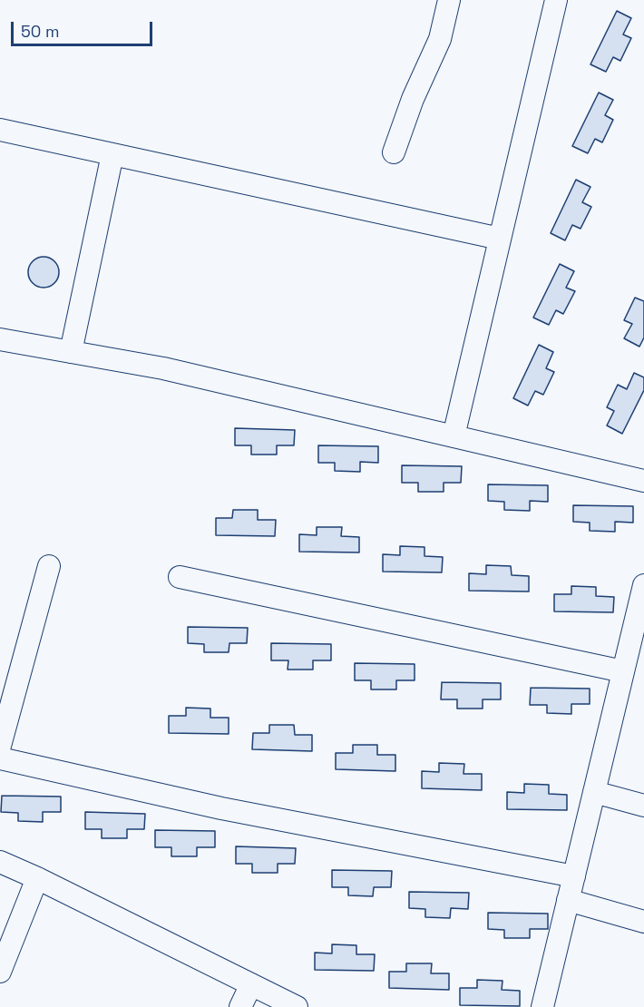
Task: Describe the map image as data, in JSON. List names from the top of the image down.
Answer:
{
  "scale_bar": "50 m"
}
